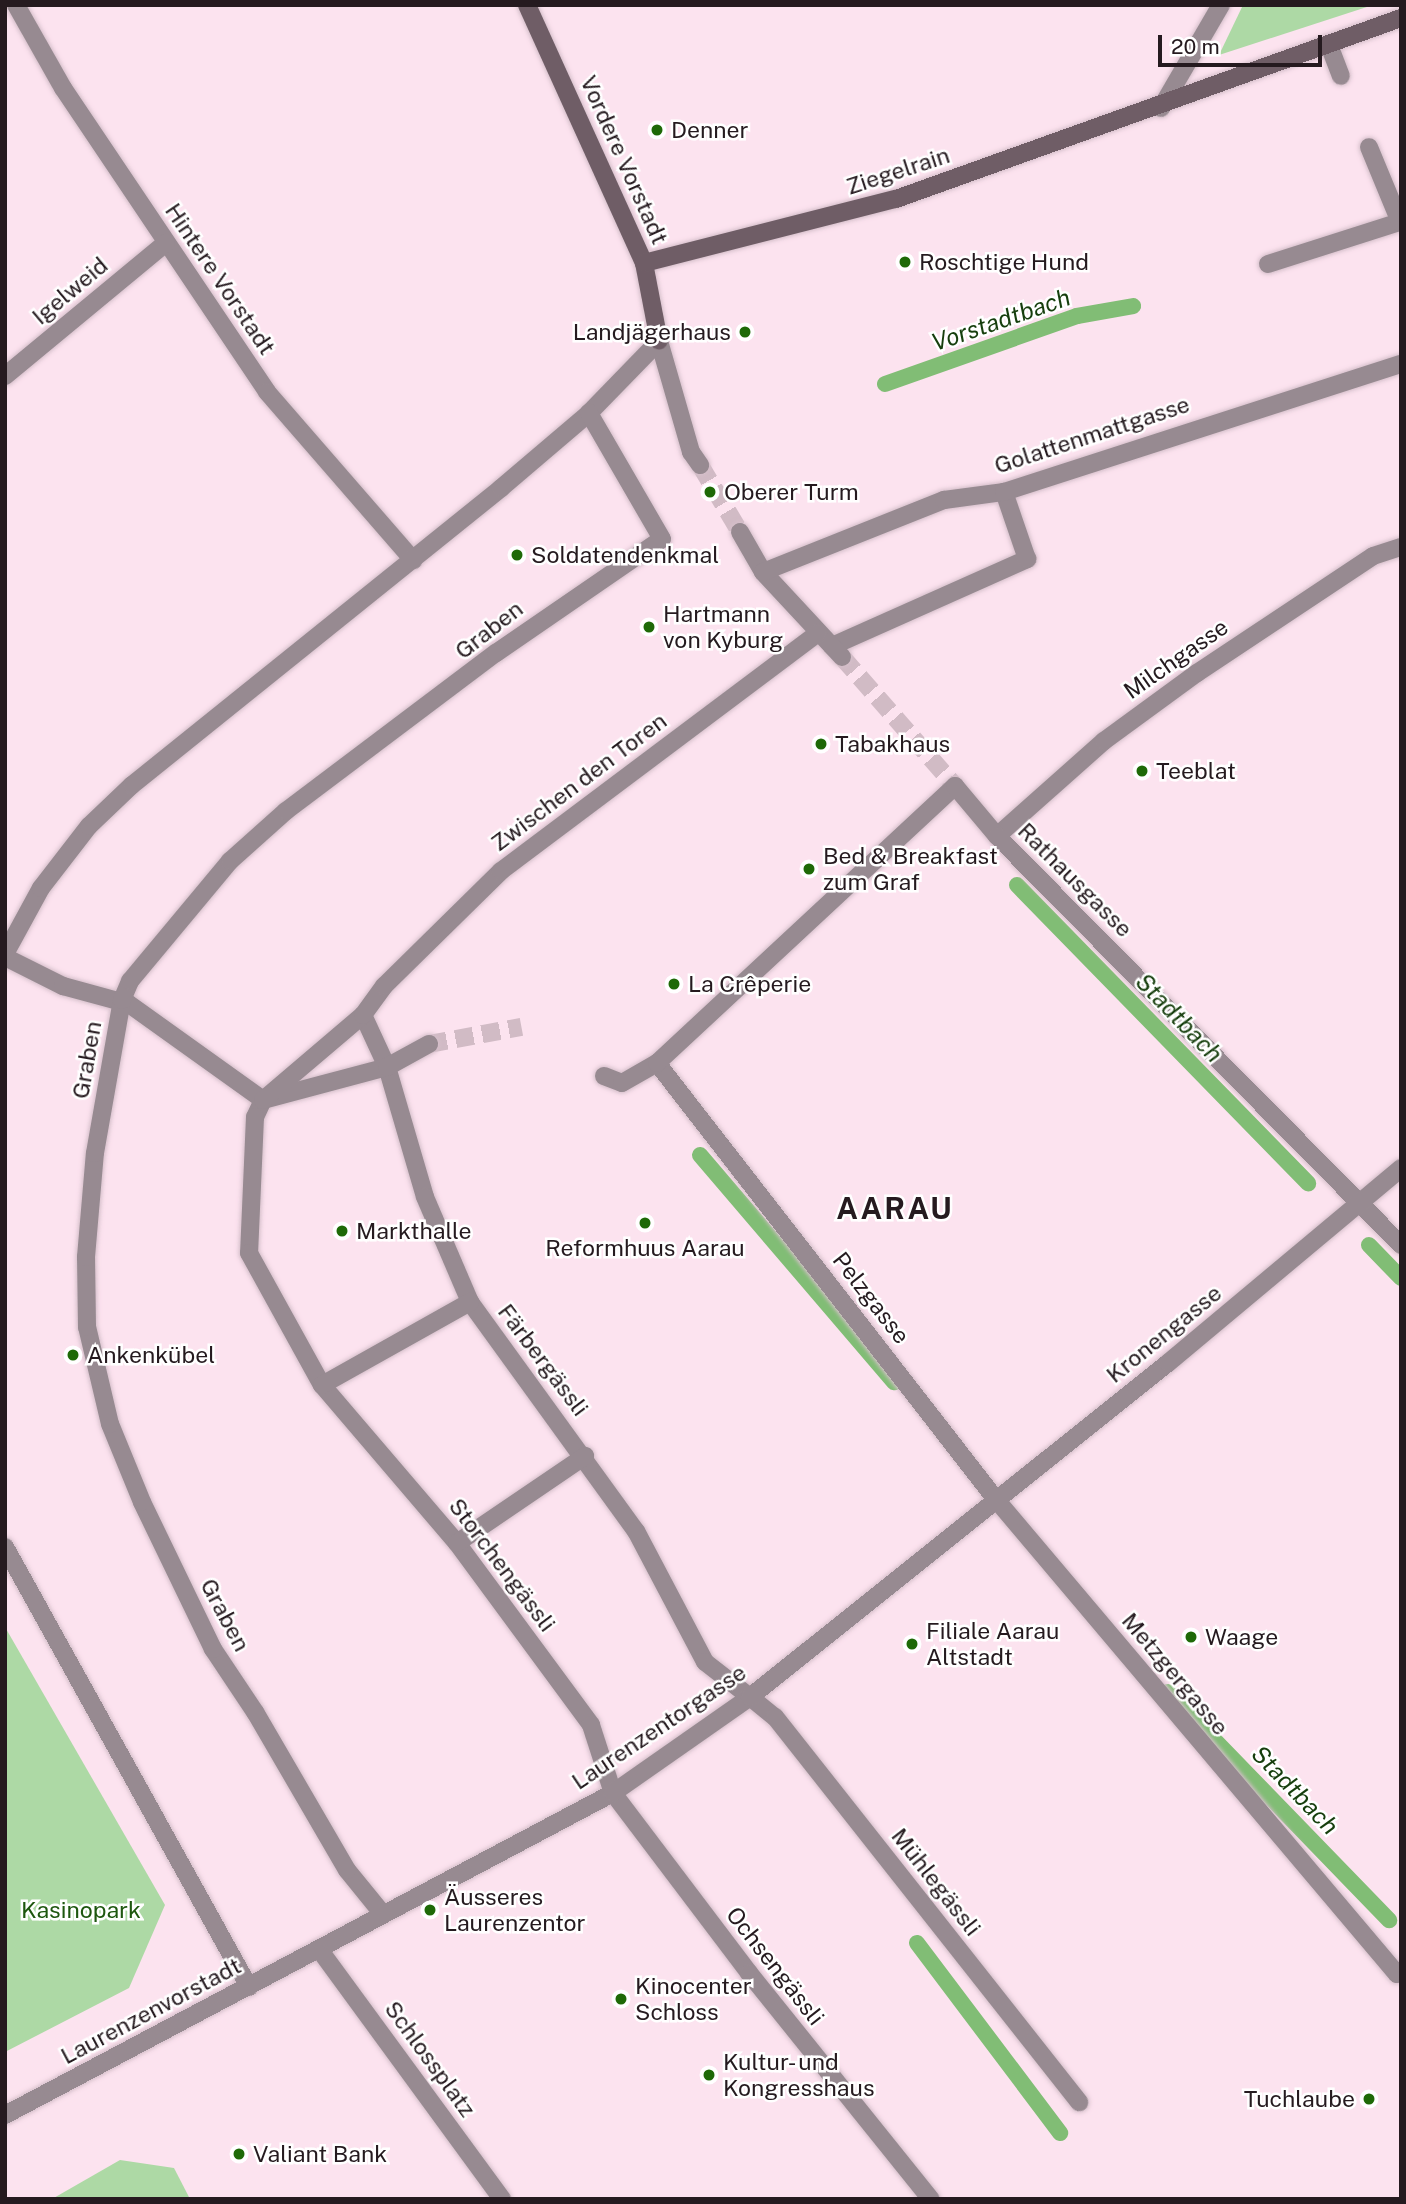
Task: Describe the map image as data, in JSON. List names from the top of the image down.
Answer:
{
  "streets": {
    "street": [
      "Vordere Vorstadt",
      "Ziegelrain",
      "Hintere Vorstadt",
      "Igelweid",
      "Golattenmattgasse",
      "Graben",
      "Milchgasse",
      "Zwischen den Toren",
      "Rathausgasse",
      "Pelzgasse",
      "Kronengasse",
      "Färbergässli",
      "Storchengässli",
      "Metzgergasse",
      "Laurenzentorgasse",
      "Mühlegässli",
      "Ochsengässli",
      "Laurenzenvorstadt",
      "Schlossplatz"
    ]
  },
  "crossings": [
    ["Vordere Vorstadt", "Ziegelrain"],
    ["Hintere Vorstadt", "Igelweid"],
    ["Graben", "Laurenzentorgasse"],
    ["Milchgasse", "Rathausgasse"],
    ["Zwischen den Toren", "Färbergässli"],
    ["Zwischen den Toren", "Storchengässli"],
    ["Rathausgasse", "Pelzgasse"],
    ["Rathausgasse", "Kronengasse"],
    ["Pelzgasse", "Kronengasse"],
    ["Pelzgasse", "Metzgergasse"],
    ["Pelzgasse", "Laurenzentorgasse"],
    ["Kronengasse", "Metzgergasse"],
    ["Kronengasse", "Laurenzentorgasse"],
    ["Färbergässli", "Laurenzentorgasse"],
    ["Färbergässli", "Mühlegässli"],
    ["Storchengässli", "Laurenzentorgasse"],
    ["Storchengässli", "Ochsengässli"],
    ["Metzgergasse", "Laurenzentorgasse"],
    ["Laurenzentorgasse", "Mühlegässli"],
    ["Laurenzentorgasse", "Ochsengässli"],
    ["Laurenzentorgasse", "Laurenzenvorstadt"],
    ["Laurenzentorgasse", "Schlossplatz"],
    ["Laurenzenvorstadt", "Schlossplatz"]
  ],
  "districts": ["AARAU"],
  "water": ["Vorstadtbach", "Stadtbach"],
  "parks": ["Kasinopark"],
  "places": [
    "Denner",
    "Roschtige Hund",
    "Landjägerhaus",
    "Oberer Turm",
    "Soldatendenkmal",
    "Hartmann von Kyburg",
    "Tabakhaus",
    "Teeblat",
    "Bed & Breakfast zum Graf",
    "La Crêperie",
    "Reformhuus Aarau",
    "Markthalle",
    "Ankenkübel",
    "Waage",
    "Filiale Aarau Altstadt",
    "Äusseres Laurenzentor",
    "Kinocenter Schloss",
    "Kultur- und Kongresshaus",
    "Tuchlaube",
    "Valiant Bank"
  ],
  "scale_bar": "20 m"
}
